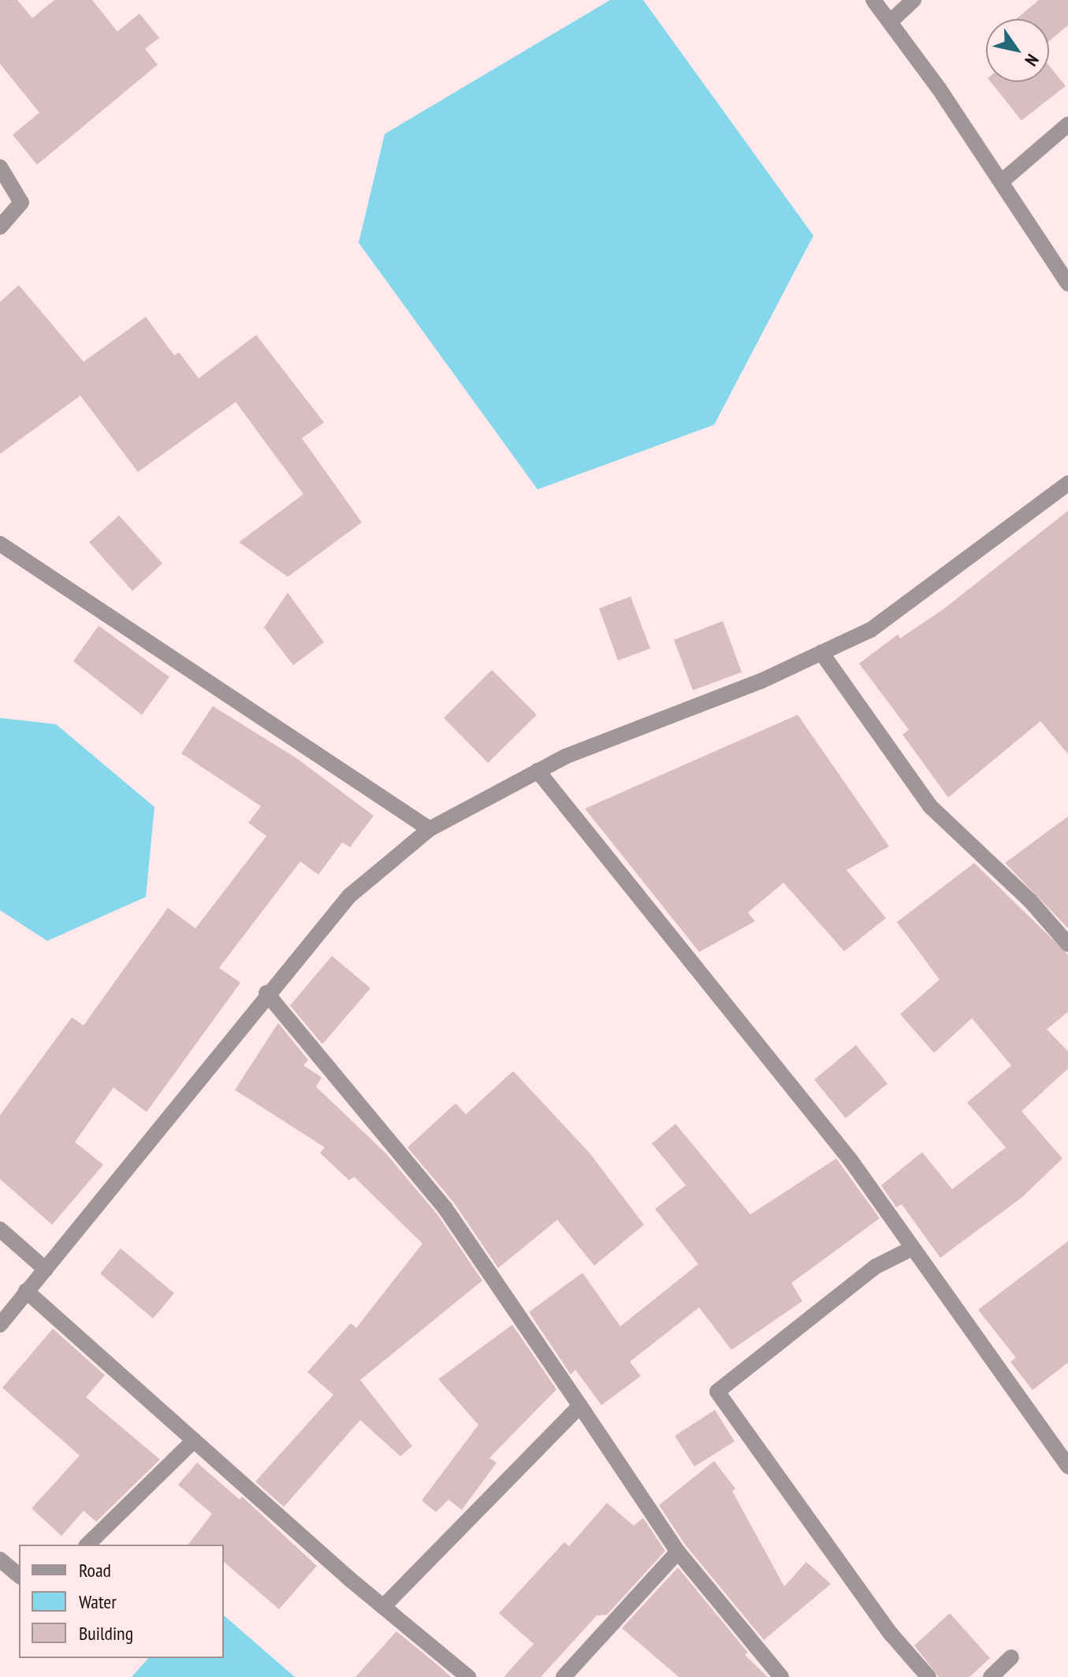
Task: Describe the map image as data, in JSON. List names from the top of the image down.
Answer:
{
  "legend": ["Road", "Water", "Building"],
  "north": "bottom right"
}
